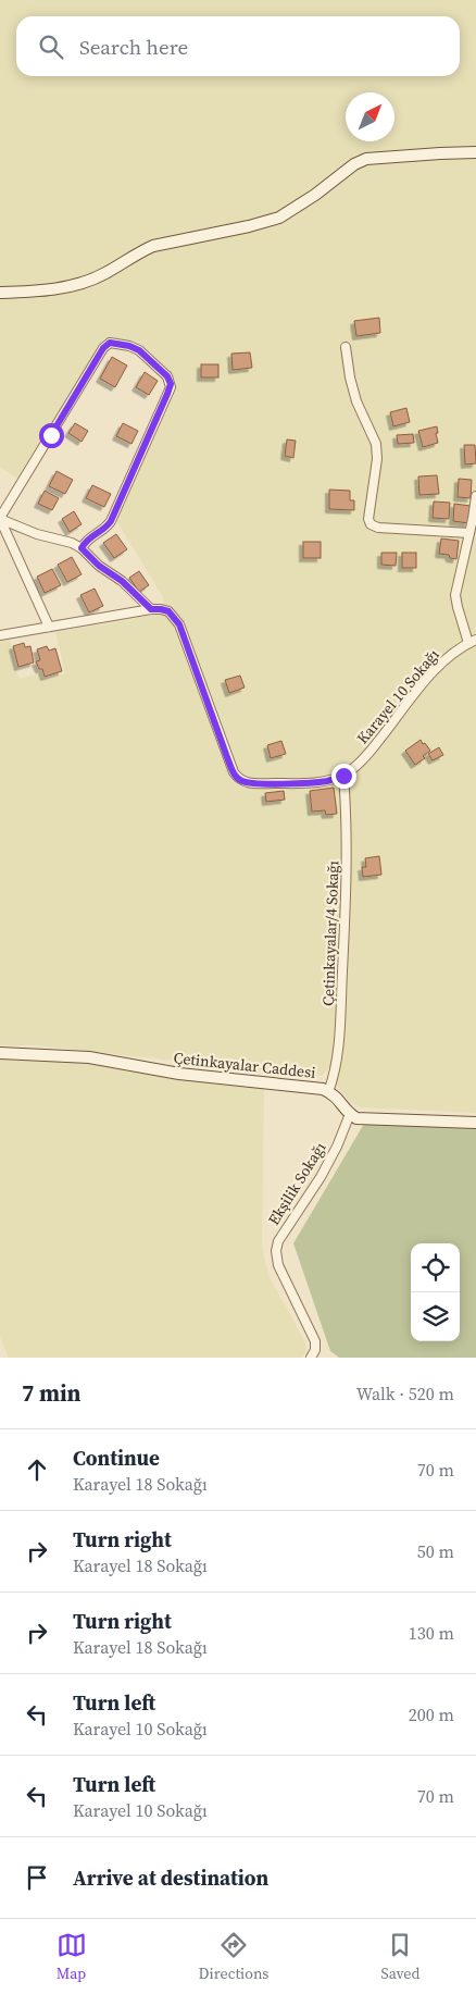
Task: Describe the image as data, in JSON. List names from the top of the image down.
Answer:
{
  "streets": {
    "street": [
      "Karayel 10 Sokağı",
      "Çetinkayalar/4 Sokağı",
      "Çetinkayalar Caddesi",
      "Ekşilik Sokağı"
    ]
  },
  "crossings": [
    ["Karayel 10 Sokağı", "Çetinkayalar/4 Sokağı"],
    ["Çetinkayalar/4 Sokağı", "Çetinkayalar Caddesi"],
    ["Çetinkayalar Caddesi", "Ekşilik Sokağı"]
  ],
  "north": "top right",
  "page": {
    "search": "Search here",
    "heading": ["7 min", "Walk · 520 m"],
    "list": [
      ["Continue", "Karayel 18 Sokağı", "70 m"],
      ["Turn right", "Karayel 18 Sokağı", "50 m"],
      ["Turn right", "Karayel 18 Sokağı", "130 m"],
      ["Turn left", "Karayel 10 Sokağı", "200 m"],
      ["Turn left", "Karayel 10 Sokağı", "70 m"],
      "Arrive at destination"
    ],
    "nav": ["Map", "Directions", "Saved"]
  }
}
